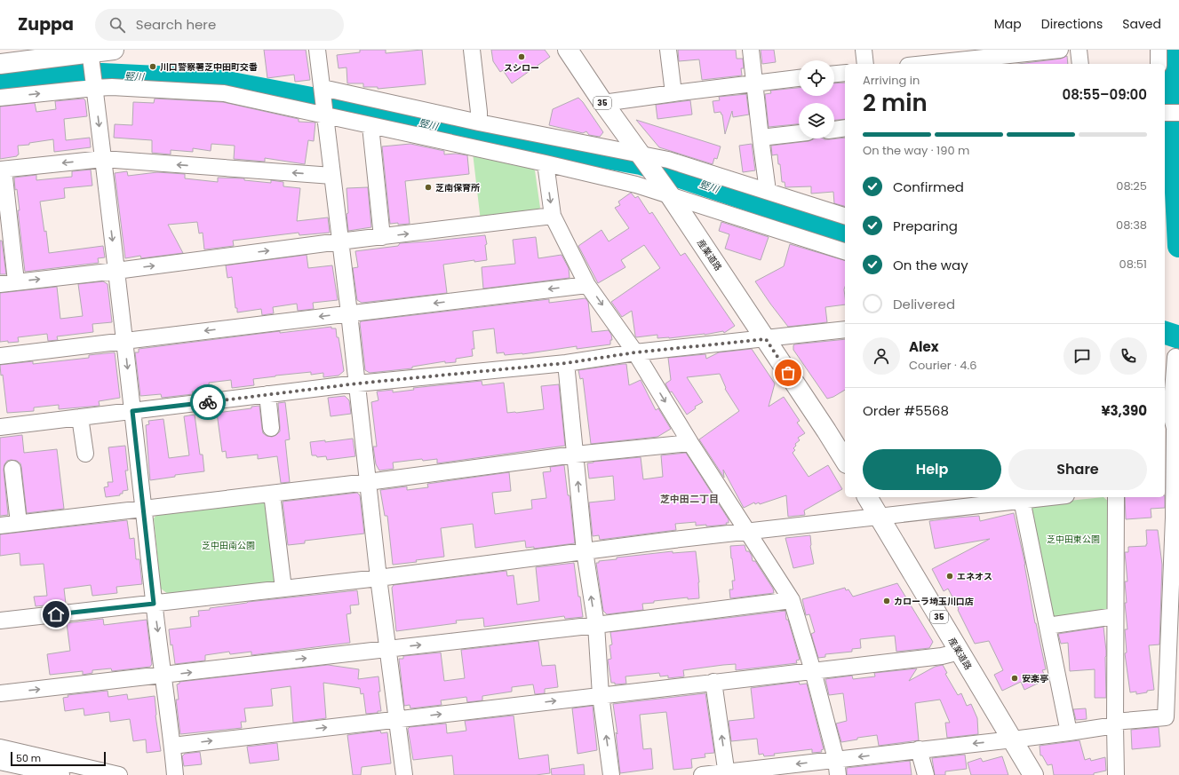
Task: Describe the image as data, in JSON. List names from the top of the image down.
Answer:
{
  "streets": {
    "main road": ["35", "産業道路"]
  },
  "districts": ["芝中田二丁目"],
  "water": ["竪川"],
  "parks": ["芝中田東公園", "芝中田南公園"],
  "places": [
    "スシロー",
    "川口警察署芝中田町交番",
    "芝南保育所",
    "エネオス",
    "カローラ埼玉川口店",
    "安楽亭"
  ],
  "scale_bar": "50 m",
  "page": {
    "header": "Zuppa",
    "search": "Search here",
    "nav": ["Map", "Directions", "Saved"],
    "heading": ["2 min", "Arriving in", "08:55–09:00"],
    "panel": [
      "Alex",
      "Courier · 4.6",
      "Order #5568",
      "¥3,390"
    ],
    "bar": "On the way · 190 m",
    "list": [
      ["Confirmed", "08:25"],
      ["Preparing", "08:38"],
      ["On the way", "08:51"],
      "Delivered"
    ],
    "buttons": ["Help", "Share"],
    "scale": "50 m"
  }
}
